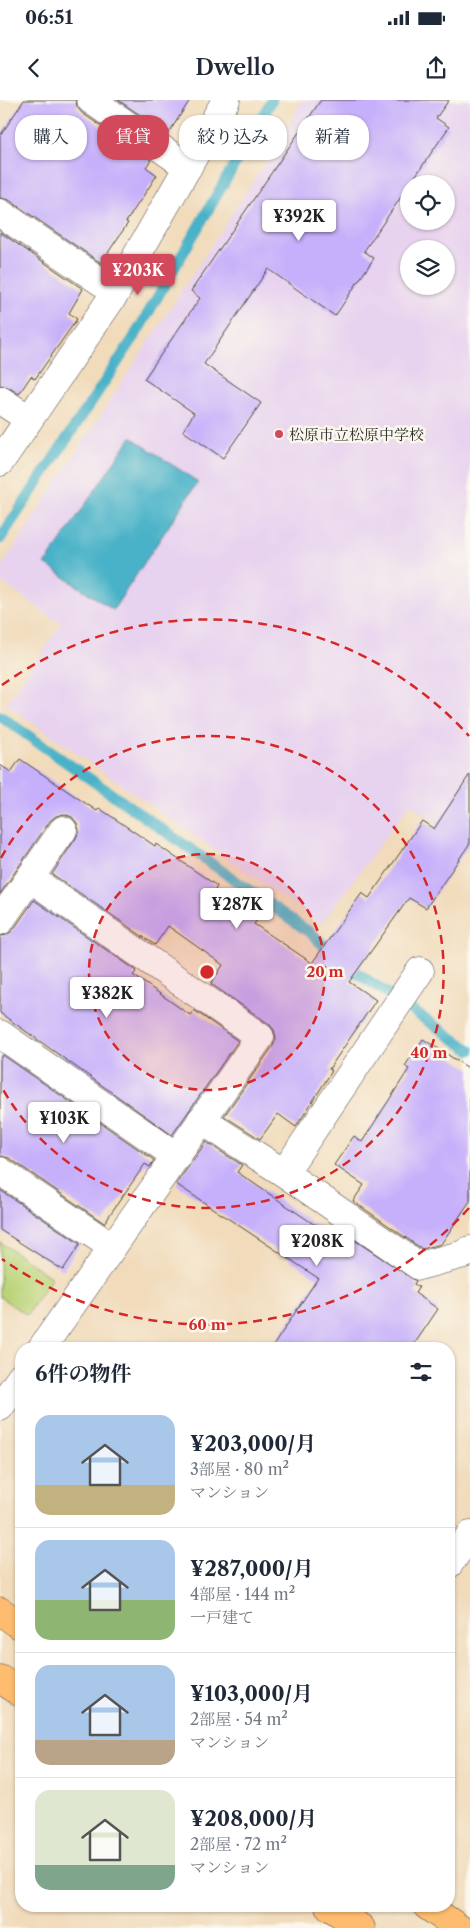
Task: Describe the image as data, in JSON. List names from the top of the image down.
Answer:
{
  "places": ["松原市立松原中学校"],
  "page": {
    "status": "06:51",
    "header": "Dwello",
    "chip": [
      "購入",
      "賃貸",
      "絞り込み",
      "新着"
    ],
    "price": [
      "¥392K",
      "¥203K",
      "¥287K",
      "¥382K",
      "¥103K",
      "¥208K"
    ],
    "heading": "6件の物件",
    "list": [
      {
        "name": "¥203,000/月",
        "note": "3部屋 · 80 m² · マンション"
      },
      {
        "name": "¥287,000/月",
        "note": "4部屋 · 144 m² · 一戸建て"
      },
      {
        "name": "¥103,000/月",
        "note": "2部屋 · 54 m² · マンション"
      },
      {
        "name": "¥208,000/月",
        "note": "2部屋 · 72 m² · マンション"
      }
    ]
  },
  "rings": ["20 m", "40 m", "60 m"]
}
